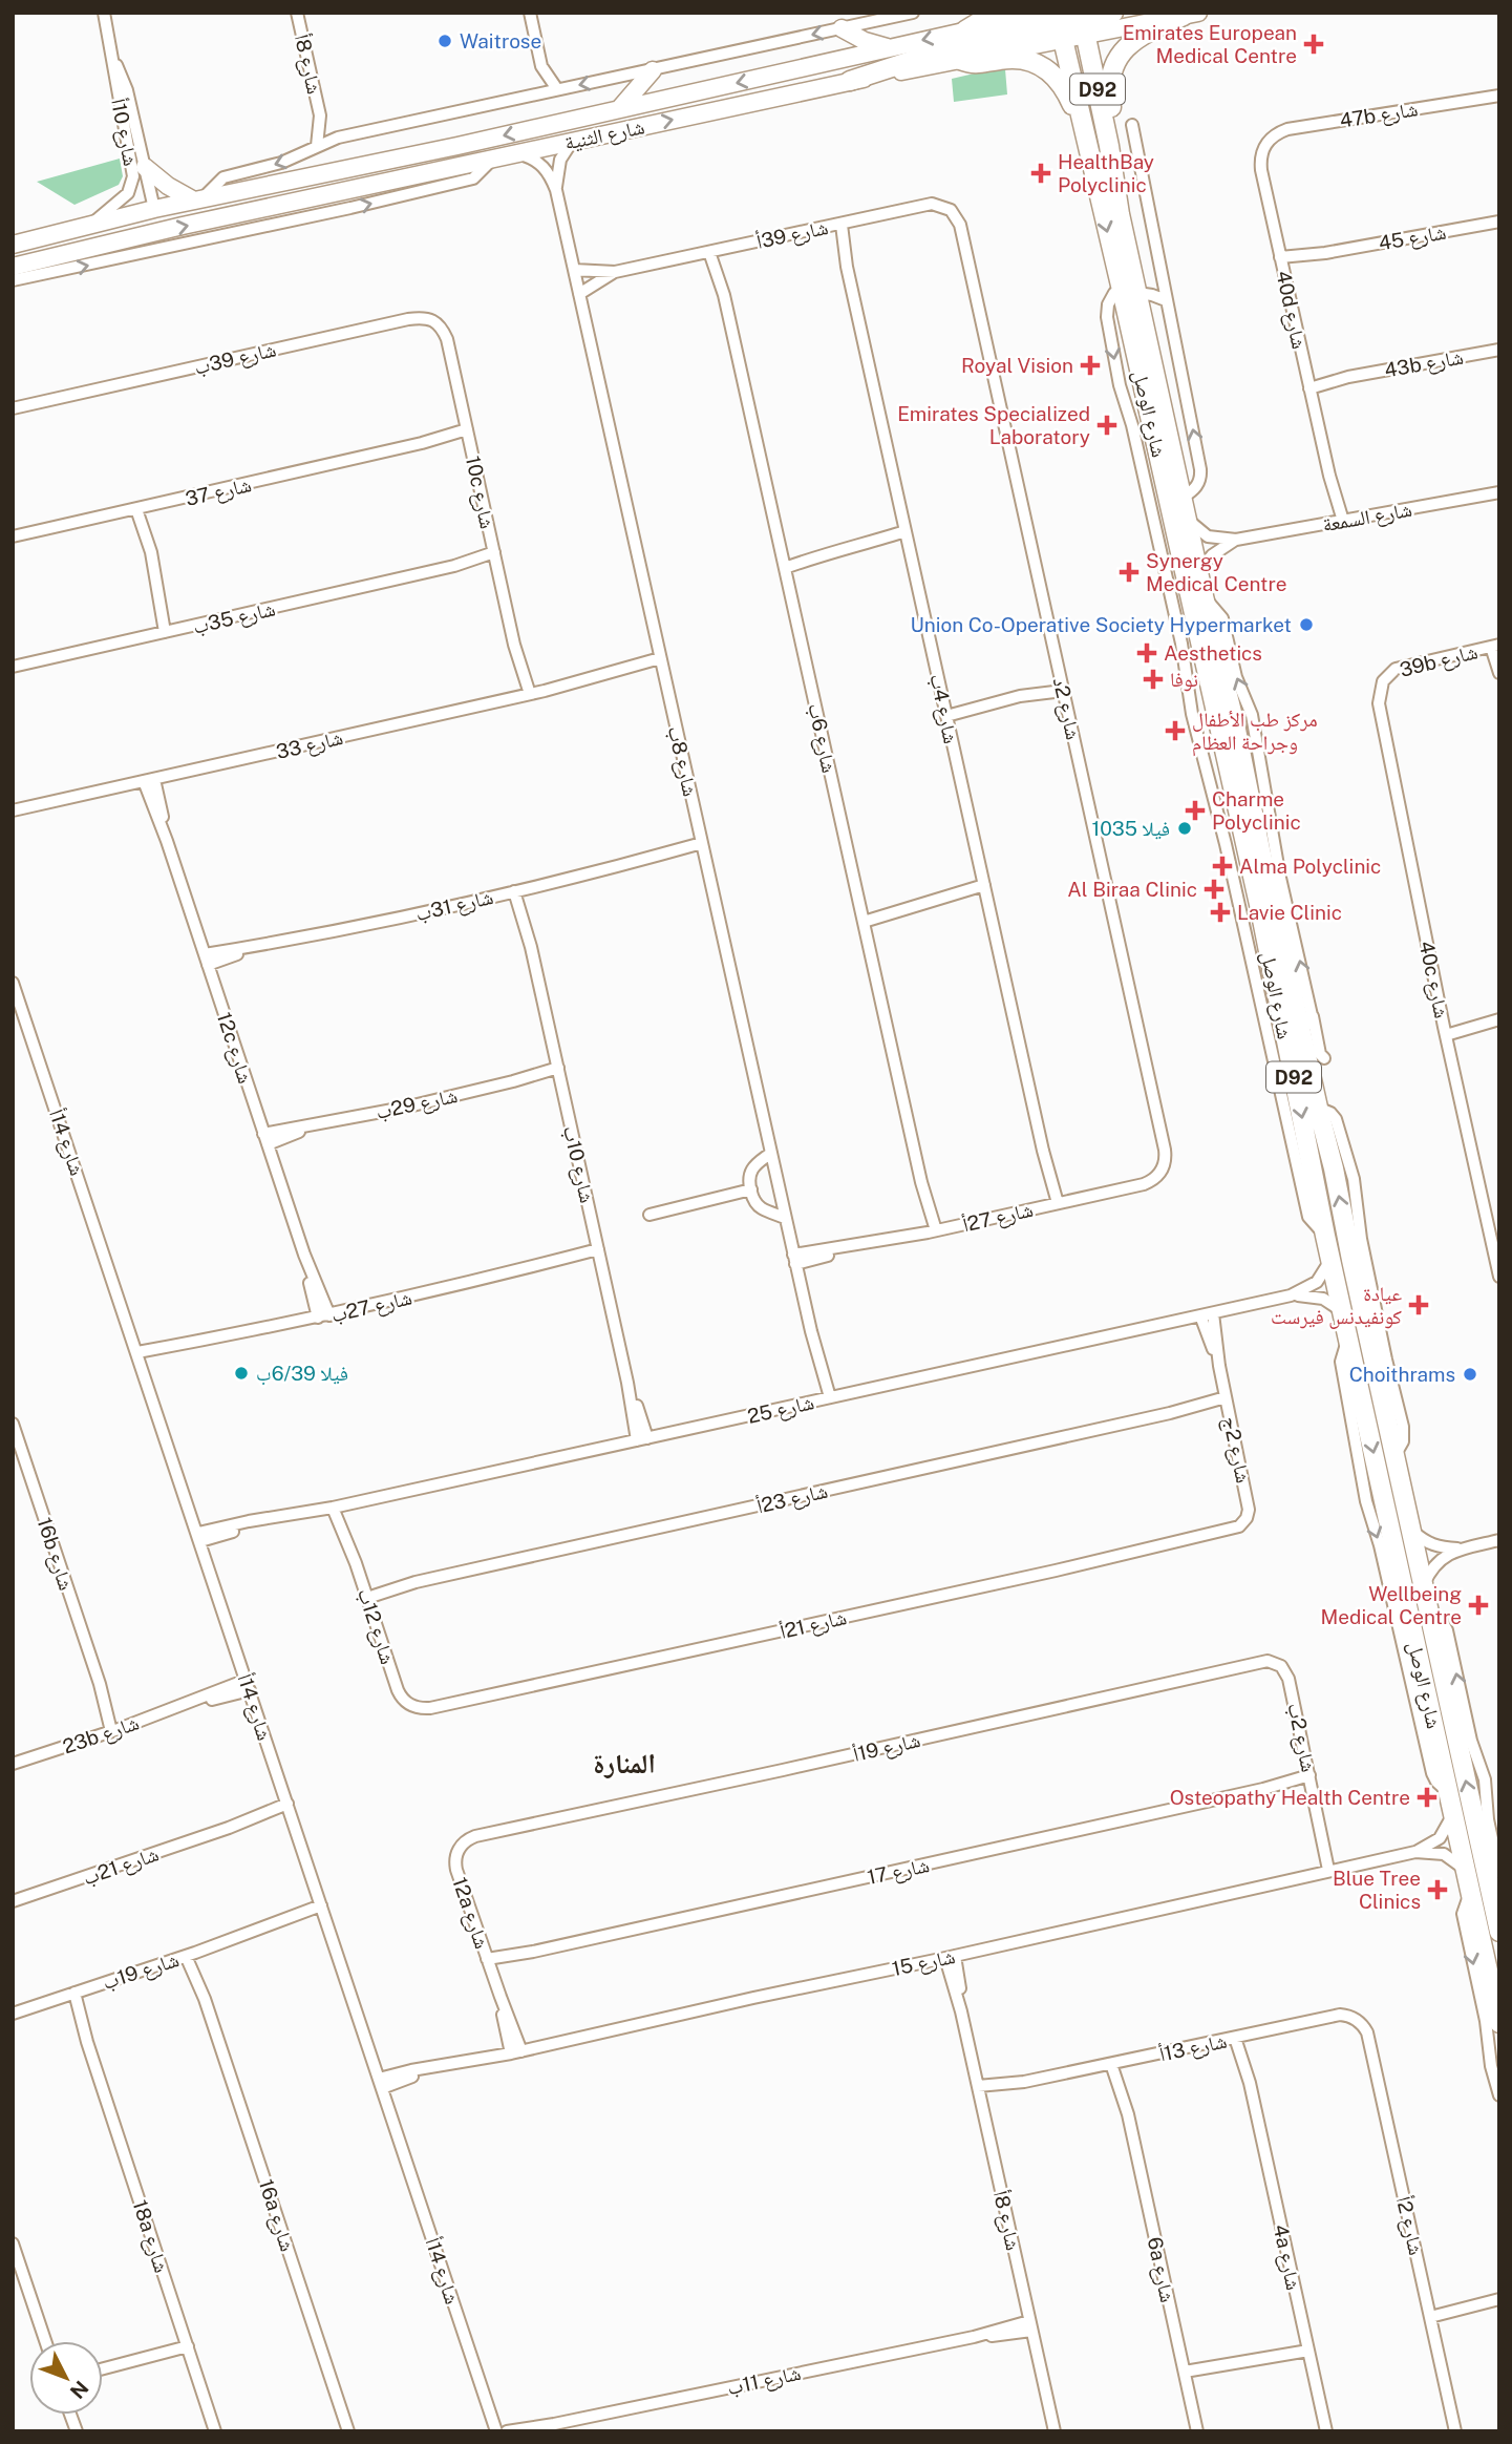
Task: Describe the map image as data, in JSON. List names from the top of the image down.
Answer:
{
  "streets": {
    "main road": ["D92", "شارع الثنية", "شارع الوصل"],
    "street": [
      "شارع 8أ",
      "47b شارع",
      "شارع 10أ",
      "شارع 39أ",
      "شارع 45",
      "40d شارع",
      "شارع 39ب",
      "43b شارع",
      "شارع 37",
      "10c شارع",
      "شارع السمعة",
      "شارع 35ب",
      "39b شارع",
      "شارع 4ب",
      "شارع 2د",
      "شارع 6ب",
      "شارع 33",
      "شارع 8ب",
      "شارع 31ب",
      "40c شارع",
      "12c شارع",
      "شارع 29ب",
      "شارع 14أ",
      "شارع 10ب",
      "شارع 27أ",
      "شارع 27ب",
      "شارع 25",
      "شارع 2ج",
      "شارع 23أ",
      "16b شارع",
      "شارع 21أ",
      "شارع 12ب",
      "23b شارع",
      "شارع 2ب",
      "شارع 19أ",
      "شارع 21ب",
      "شارع 17",
      "12a شارع",
      "شارع 15",
      "شارع 19ب",
      "شارع 13أ",
      "16a شارع",
      "شارع 2أ",
      "18a شارع",
      "4a شارع",
      "6a شارع",
      "شارع 11ب"
    ]
  },
  "crossings": [
    ["شارع 8أ", "شارع 15"],
    ["شارع 8أ", "شارع 13أ"],
    ["شارع 8أ", "شارع 11ب"],
    ["47b شارع", "40d شارع"],
    ["شارع 10أ", "شارع الثنية"],
    ["شارع الثنية", "شارع الوصل"],
    ["شارع الثنية", "شارع 8ب"],
    ["شارع 39أ", "شارع 4ب"],
    ["شارع 39أ", "شارع 2د"],
    ["شارع 39أ", "شارع 6ب"],
    ["شارع 39أ", "شارع 8ب"],
    ["شارع 45", "40d شارع"],
    ["40d شارع", "43b شارع"],
    ["40d شارع", "شارع السمعة"],
    ["شارع 39ب", "10c شارع"],
    ["شارع الوصل", "شارع السمعة"],
    ["شارع الوصل", "شارع 25"],
    ["شارع الوصل", "شارع 15"],
    ["شارع 37", "10c شارع"],
    ["10c شارع", "شارع 35ب"],
    ["10c شارع", "شارع 33"],
    ["39b شارع", "40c شارع"],
    ["شارع 4ب", "شارع 27أ"],
    ["شارع 2د", "شارع 27أ"],
    ["شارع 6ب", "شارع 27أ"],
    ["شارع 33", "شارع 8ب"],
    ["شارع 33", "12c شارع"],
    ["شارع 8ب", "شارع 31ب"],
    ["شارع 8ب", "شارع 27أ"],
    ["شارع 8ب", "شارع 25"],
    ["شارع 31ب", "12c شارع"],
    ["شارع 31ب", "شارع 10ب"],
    ["12c شارع", "شارع 29ب"],
    ["12c شارع", "شارع 27ب"],
    ["شارع 29ب", "شارع 10ب"],
    ["شارع 14أ", "شارع 27ب"],
    ["شارع 14أ", "شارع 25"],
    ["شارع 14أ", "23b شارع"],
    ["شارع 14أ", "شارع 21ب"],
    ["شارع 14أ", "شارع 15"],
    ["شارع 14أ", "شارع 19ب"],
    ["شارع 10ب", "شارع 27ب"],
    ["شارع 10ب", "شارع 25"],
    ["شارع 25", "شارع 2ج"],
    ["شارع 25", "شارع 12ب"],
    ["شارع 2ج", "شارع 23أ"],
    ["شارع 2ج", "شارع 21أ"],
    ["شارع 23أ", "شارع 12ب"],
    ["16b شارع", "23b شارع"],
    ["شارع 21أ", "شارع 12ب"],
    ["شارع 2ب", "شارع 19أ"],
    ["شارع 2ب", "شارع 17"],
    ["شارع 2ب", "شارع 15"],
    ["شارع 19أ", "12a شارع"],
    ["شارع 17", "12a شارع"],
    ["12a شارع", "شارع 15"],
    ["شارع 19ب", "16a شارع"],
    ["شارع 19ب", "18a شارع"],
    ["شارع 13أ", "شارع 2أ"],
    ["شارع 13أ", "4a شارع"],
    ["شارع 13أ", "6a شارع"]
  ],
  "districts": ["المنارة"],
  "places": {
    "other": [
      "Waitrose",
      "Union Co-Operative Society Hypermarket",
      "فيلا 1035",
      "فيلا 6/39ب",
      "Choithrams"
    ],
    "health": [
      "Emirates European Medical Centre",
      "HealthBay Polyclinic",
      "Royal Vision",
      "Emirates Specialized Laboratory",
      "Synergy Medical Centre",
      "Aesthetics",
      "نوفا",
      "مركز طب الأطفال وجراحة العظام",
      "Charme Polyclinic",
      "Alma Polyclinic",
      "Al Biraa Clinic",
      "Lavie Clinic",
      "عيادة كونفيدنس فيرست",
      "Wellbeing Medical Centre",
      "Osteopathy Health Centre",
      "Blue Tree Clinics"
    ]
  },
  "north": "bottom right"
}
